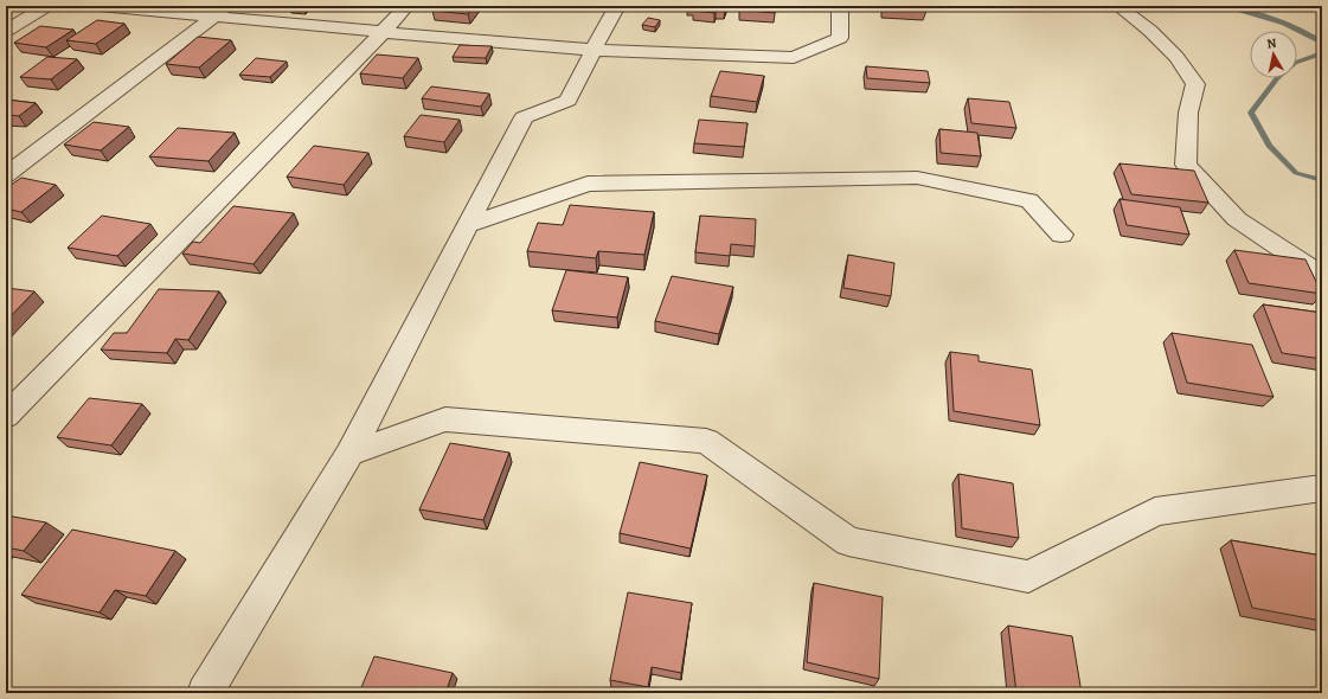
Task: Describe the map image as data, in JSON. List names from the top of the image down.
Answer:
{
  "north": "top"
}
